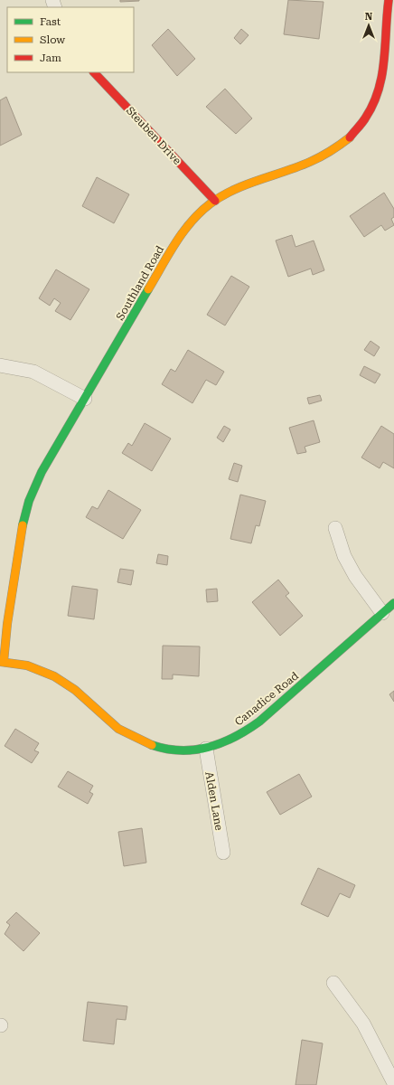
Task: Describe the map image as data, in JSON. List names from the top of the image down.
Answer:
{
  "streets": {
    "street": [
      "Steuben Drive",
      "Southland Road",
      "Canadice Road",
      "Alden Lane"
    ]
  },
  "crossings": [
    ["Steuben Drive", "Southland Road"],
    ["Southland Road", "Canadice Road"],
    ["Canadice Road", "Alden Lane"]
  ],
  "legend": ["Fast", "Slow", "Jam"],
  "north": "top"
}
